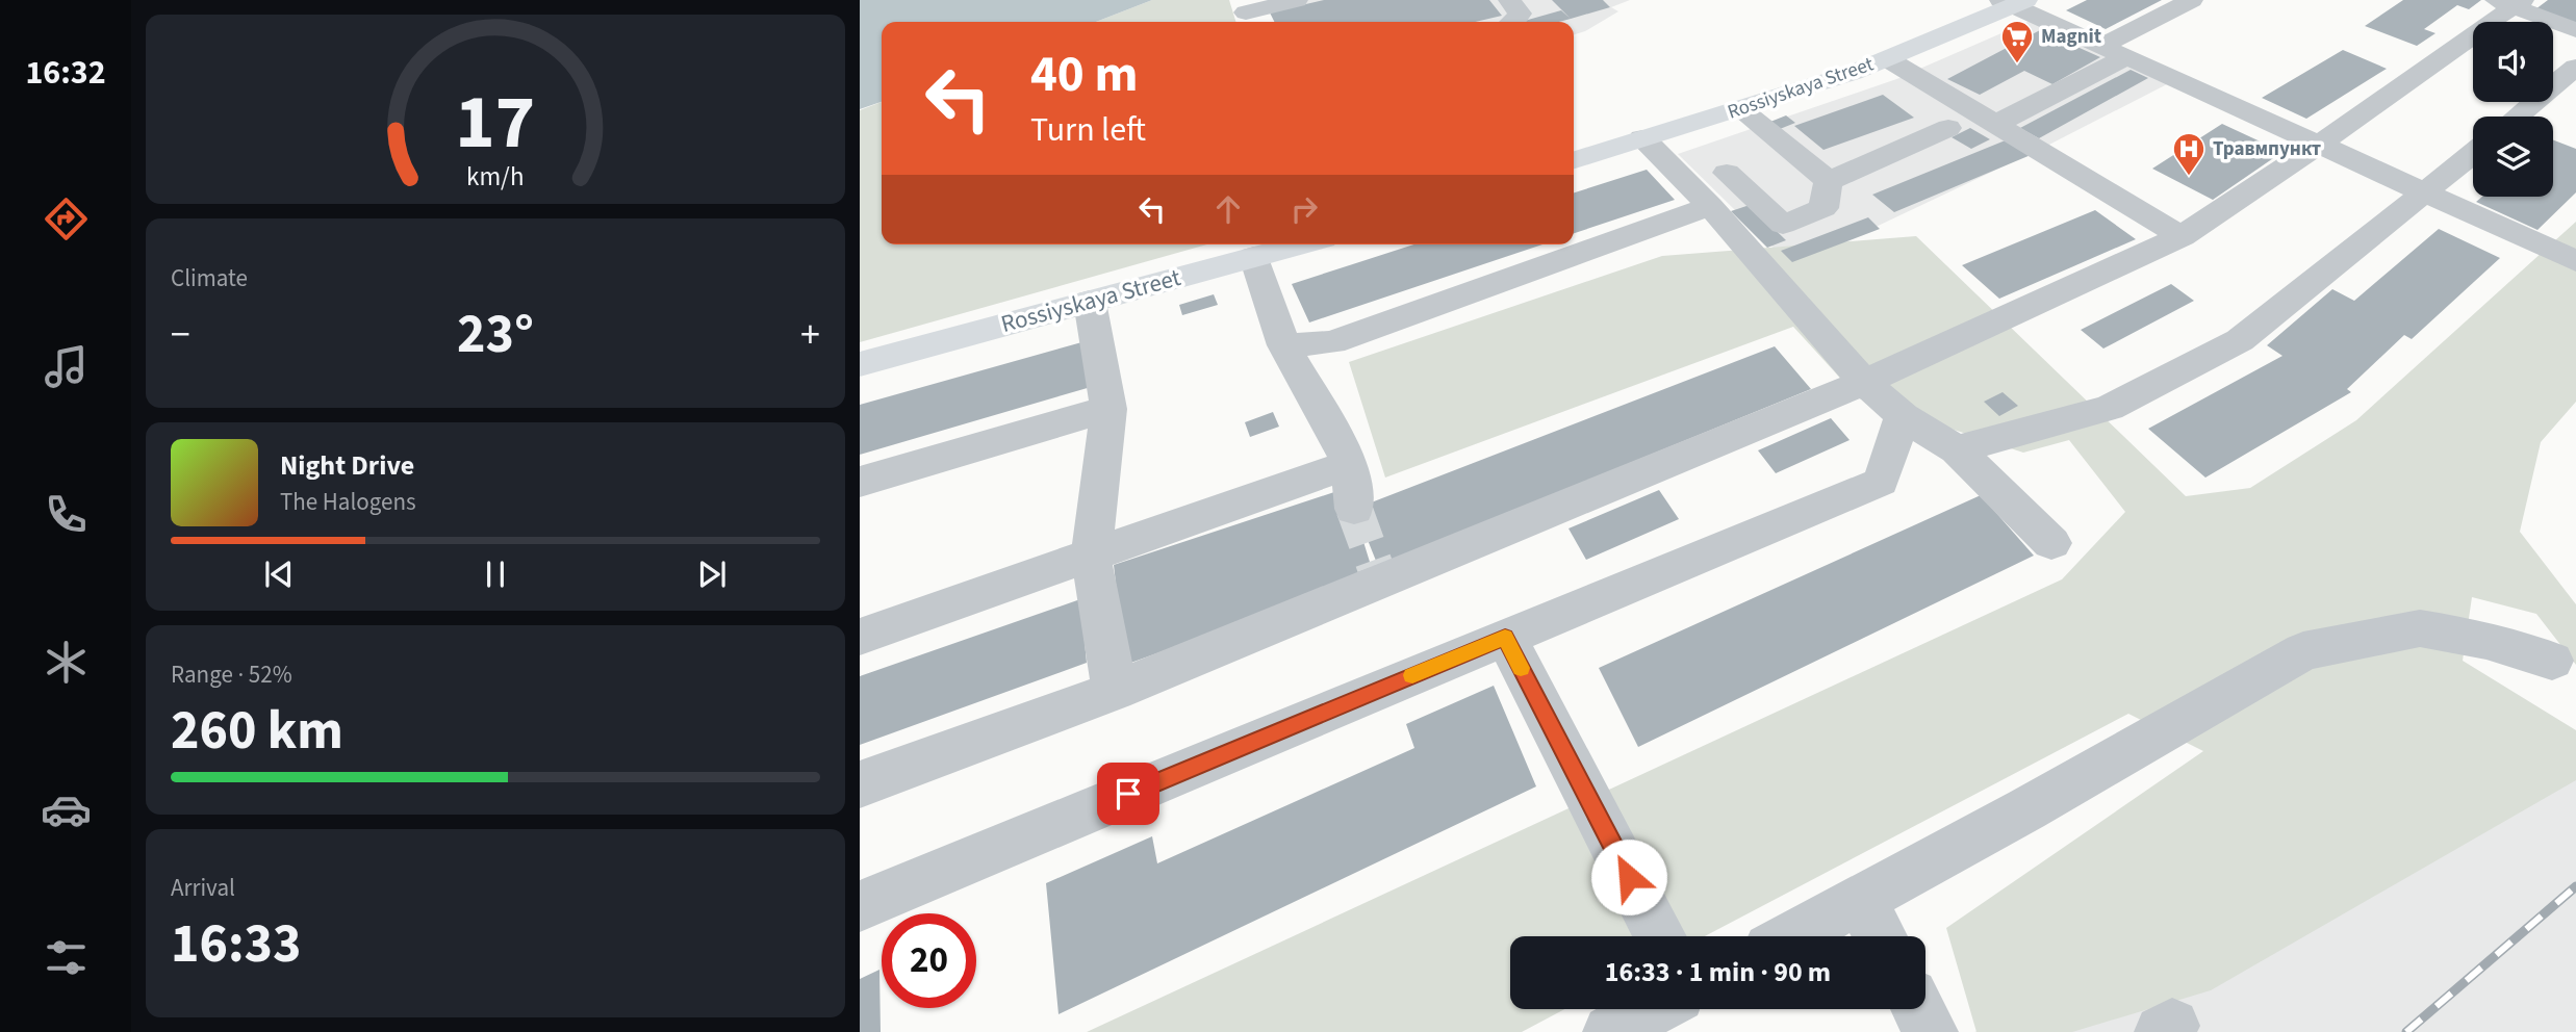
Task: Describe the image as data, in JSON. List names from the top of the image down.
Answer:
{
  "streets": {
    "main road": ["Rossiyskaya Street"]
  },
  "places": {
    "supermarket": ["Magnit"],
    "hospital": ["Травмпункт"]
  },
  "page": {
    "tabs": "16:32",
    "turn": ["40 m", "Turn left"],
    "tile": [
      "Climate",
      ["Range · 52%", "260 km"],
      ["Arrival", "16:33"]
    ],
    "heat": ["−", "23°", "+"],
    "song": ["Night Drive", "The Halogens"],
    "limit": "20",
    "trip": "16:33 · 1 min · 90 m",
    "gauge": ["17", "km/h"]
  }
}
